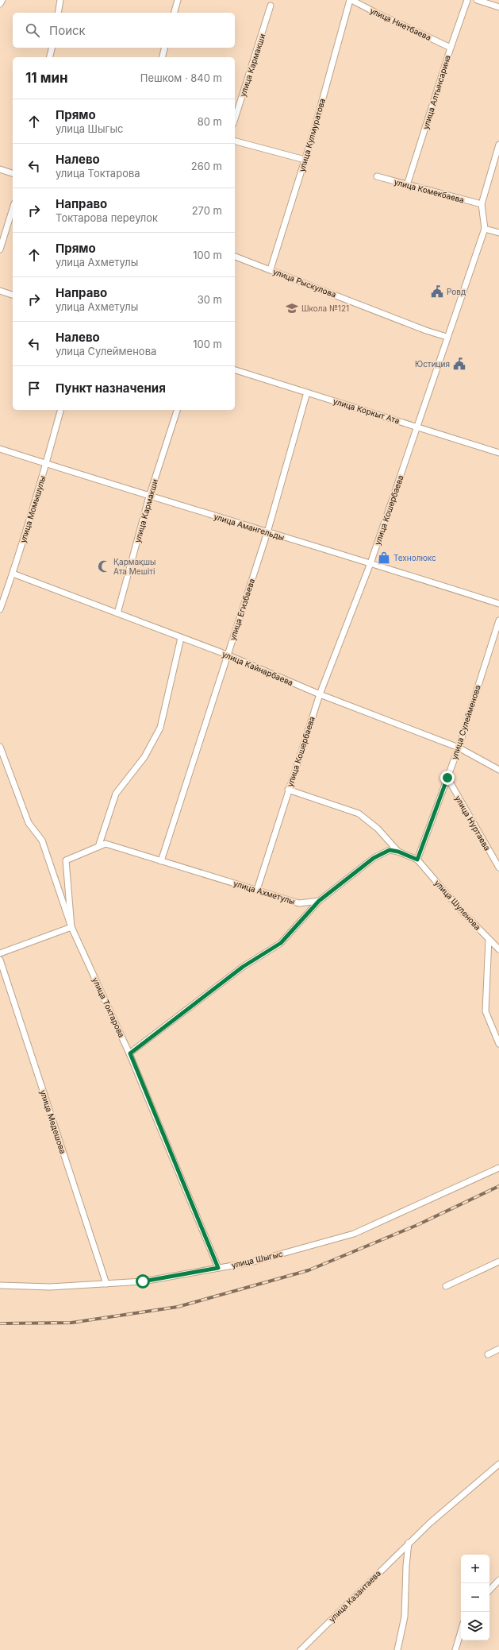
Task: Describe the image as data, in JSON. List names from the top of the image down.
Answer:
{
  "streets": {
    "street": [
      "улица Ниетбаева",
      "улица Кармакши",
      "улица Алтынсарина",
      "улица Кулмуратова",
      "улица Комекбаева",
      "улица Рыскулова",
      "улица Коркыт Ата",
      "улица Момышулы",
      "улица Кошербаева",
      "улица Амангельды",
      "улица Егизбаева",
      "улица Кайнарбаева",
      "улица Сулейменова",
      "улица Нуртаева",
      "улица Ахметулы",
      "улица Шуленова",
      "улица Токтарова",
      "улица Медешова",
      "улица Шыгыс",
      "улица Казантаева"
    ]
  },
  "crossings": [
    ["улица Ниетбаева", "улица Алтынсарина"],
    ["улица Ниетбаева", "улица Кулмуратова"],
    ["улица Кармакши", "улица Амангельды"],
    ["улица Кармакши", "улица Кайнарбаева"],
    ["улица Алтынсарина", "улица Комекбаева"],
    ["улица Кулмуратова", "улица Рыскулова"],
    ["улица Комекбаева", "улица Кошербаева"],
    ["улица Рыскулова", "улица Кошербаева"],
    ["улица Коркыт Ата", "улица Кошербаева"],
    ["улица Коркыт Ата", "улица Егизбаева"],
    ["улица Момышулы", "улица Амангельды"],
    ["улица Момышулы", "улица Кайнарбаева"],
    ["улица Кошербаева", "улица Амангельды"],
    ["улица Кошербаева", "улица Кайнарбаева"],
    ["улица Кошербаева", "улица Ахметулы"],
    ["улица Амангельды", "улица Егизбаева"],
    ["улица Егизбаева", "улица Кайнарбаева"],
    ["улица Егизбаева", "улица Ахметулы"],
    ["улица Кайнарбаева", "улица Сулейменова"],
    ["улица Сулейменова", "улица Нуртаева"],
    ["улица Сулейменова", "улица Шуленова"],
    ["улица Ахметулы", "улица Токтарова"],
    ["улица Токтарова", "улица Шыгыс"],
    ["улица Медешова", "улица Шыгыс"]
  ],
  "places": {
    "public building": ["Ровд", "Юстиция"],
    "school or university": ["Школа №121"],
    "shop": ["Технолюкс"],
    "mosque": ["Қармақшы Ата Мешіті"]
  },
  "page": {
    "search": "Поиск",
    "heading": ["11 мин", "Пешком · 840 m"],
    "list": [
      ["Прямо", "улица Шыгыс", "80 m"],
      ["Налево", "улица Токтарова", "260 m"],
      ["Направо", "Токтарова переулок", "270 m"],
      ["Прямо", "улица Ахметулы", "100 m"],
      ["Направо", "улица Ахметулы", "30 m"],
      ["Налево", "улица Сулейменова", "100 m"],
      "Пункт назначения"
    ],
    "map_buttons": ["+", "−"]
  }
}
